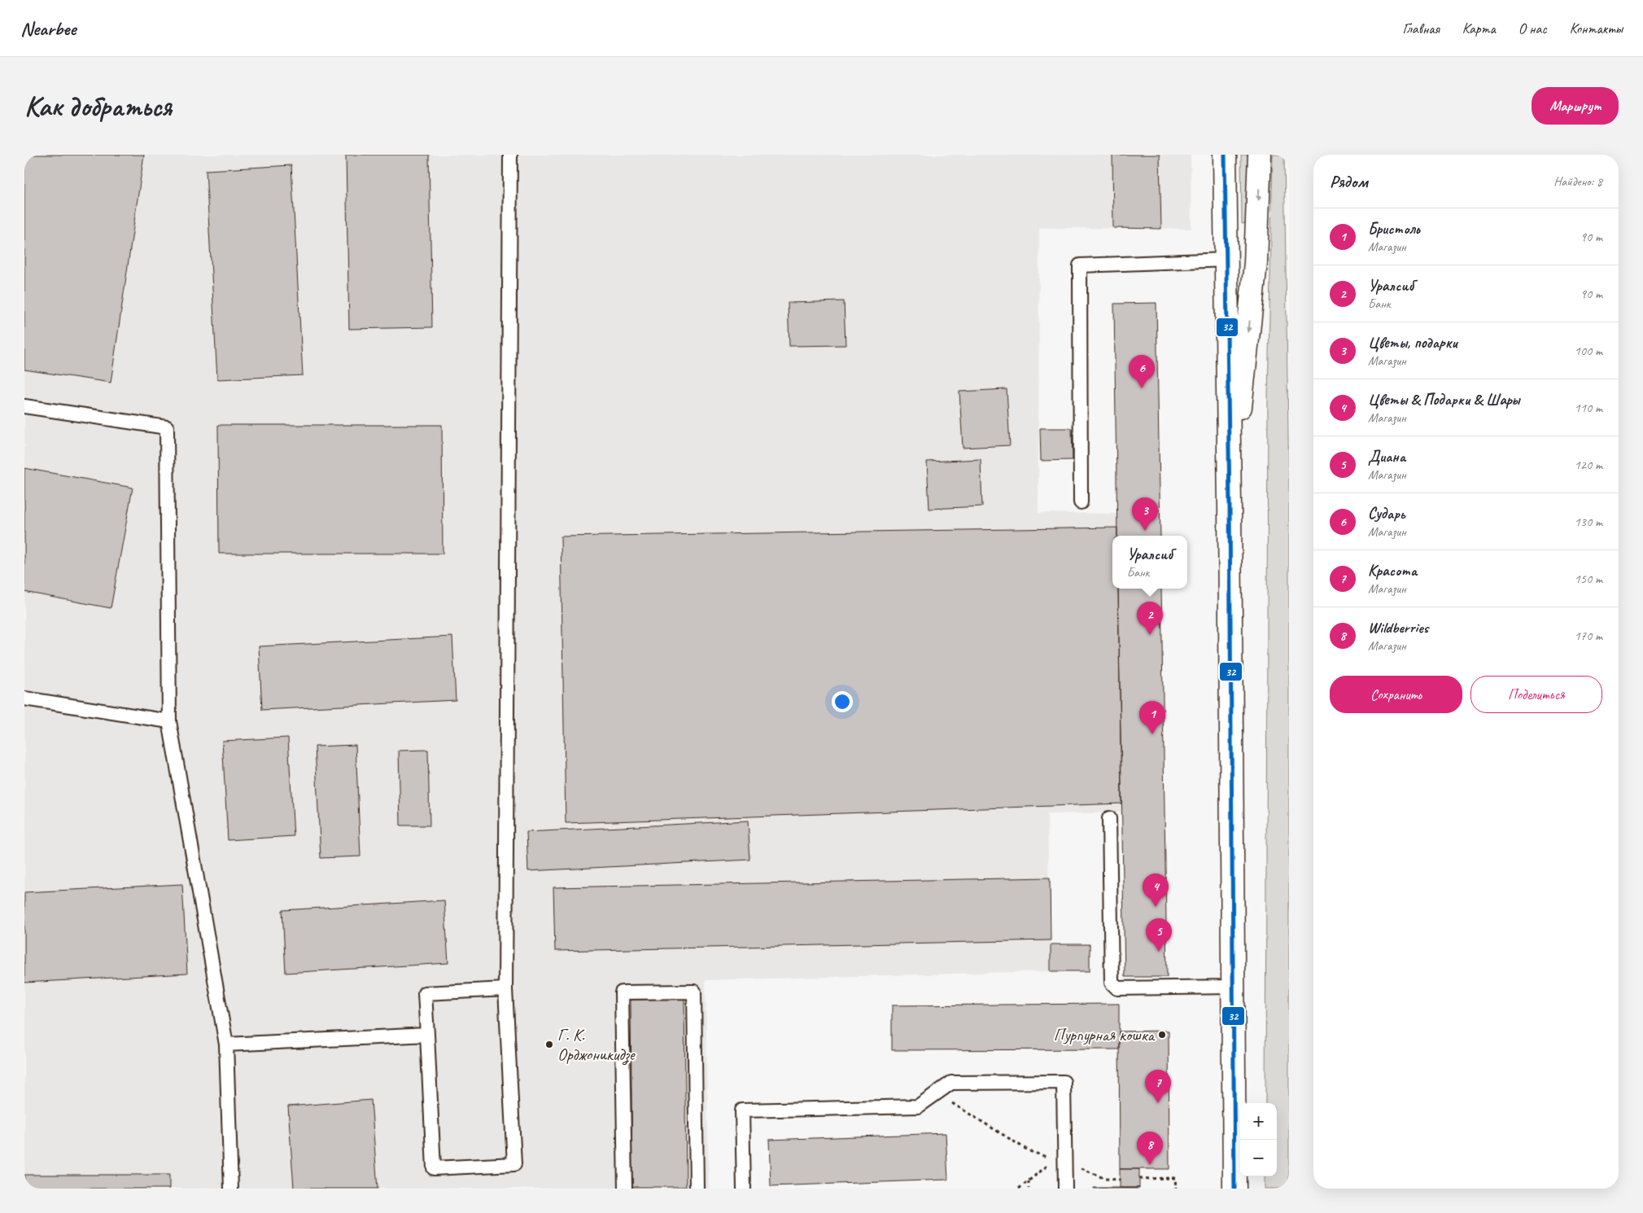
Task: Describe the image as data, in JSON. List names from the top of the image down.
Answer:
{
  "places": ["Пурпурная кошка", "Г. К. Орджоникидзе"],
  "lines": ["transit line 32"],
  "page": {
    "header": "Nearbee",
    "nav": [
      "Главная",
      "Карта",
      "О нас",
      "Контакты"
    ],
    "buttons": [
      "Маршрут",
      ["Сохранить", "Поделиться"]
    ],
    "title": "Как добраться",
    "heading": ["Рядом", "Найдено: 8"],
    "list": [
      {
        "mark": "1",
        "name": "Бристоль",
        "note": "Магазин",
        "value": "90 m"
      },
      {
        "mark": "2",
        "name": "Уралсиб",
        "note": "Банк",
        "value": "90 m"
      },
      {
        "mark": "3",
        "name": "Цветы, подарки",
        "note": "Магазин",
        "value": "100 m"
      },
      {
        "mark": "4",
        "name": "Цветы & Подарки & Шары",
        "note": "Магазин",
        "value": "110 m"
      },
      {
        "mark": "5",
        "name": "Диана",
        "note": "Магазин",
        "value": "120 m"
      },
      {
        "mark": "6",
        "name": "Сударь",
        "note": "Магазин",
        "value": "130 m"
      },
      {
        "mark": "7",
        "name": "Красота",
        "note": "Магазин",
        "value": "150 m"
      },
      {
        "mark": "8",
        "name": "Wildberries",
        "note": "Магазин",
        "value": "170 m"
      }
    ],
    "pins": [
      "6",
      "3",
      "2",
      "1",
      "4",
      "5",
      "7",
      "8"
    ],
    "popup": ["Уралсиб", "Банк"],
    "map_buttons": ["+", "−"]
  }
}
